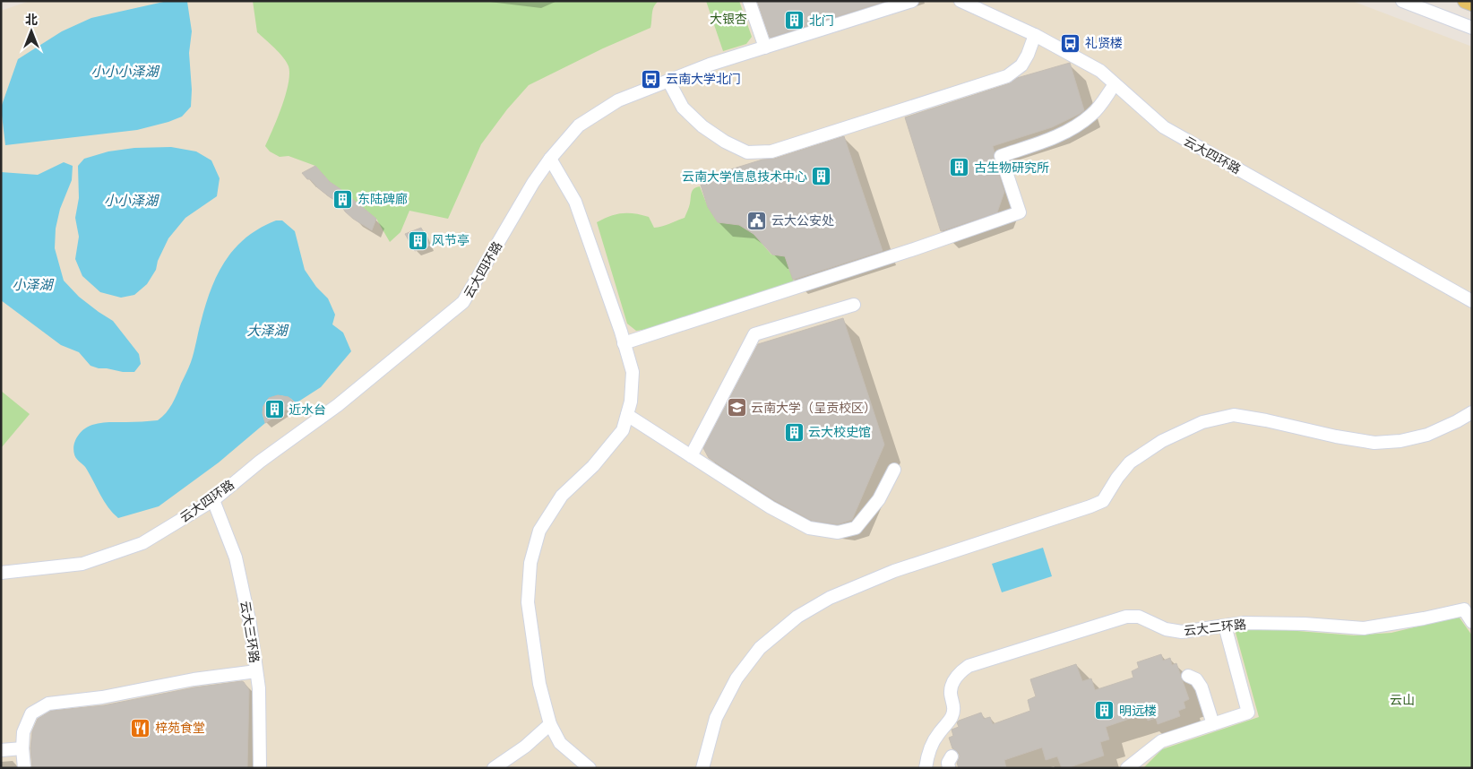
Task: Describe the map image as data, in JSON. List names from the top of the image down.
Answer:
{
  "streets": {
    "street": ["云大四环路", "云大二环路", "云大三环路"]
  },
  "crossings": [
    ["云大四环路", "云大三环路"]
  ],
  "water": [
    "小小小泽湖",
    "小小泽湖",
    "小泽湖",
    "大泽湖"
  ],
  "parks": ["大银杏", "云山"],
  "places": {
    "building": [
      "北门",
      "古生物研究所",
      "云南大学信息技术中心",
      "东陆碑廊",
      "风节亭",
      "近水台",
      "云大校史馆",
      "明远楼"
    ],
    "bus stop": ["礼贤楼", "云南大学北门"],
    "public building": ["云大公安处"],
    "school or university": ["云南大学（呈贡校区）"],
    "restaurant": ["梓苑食堂"]
  },
  "north": "top"
}
